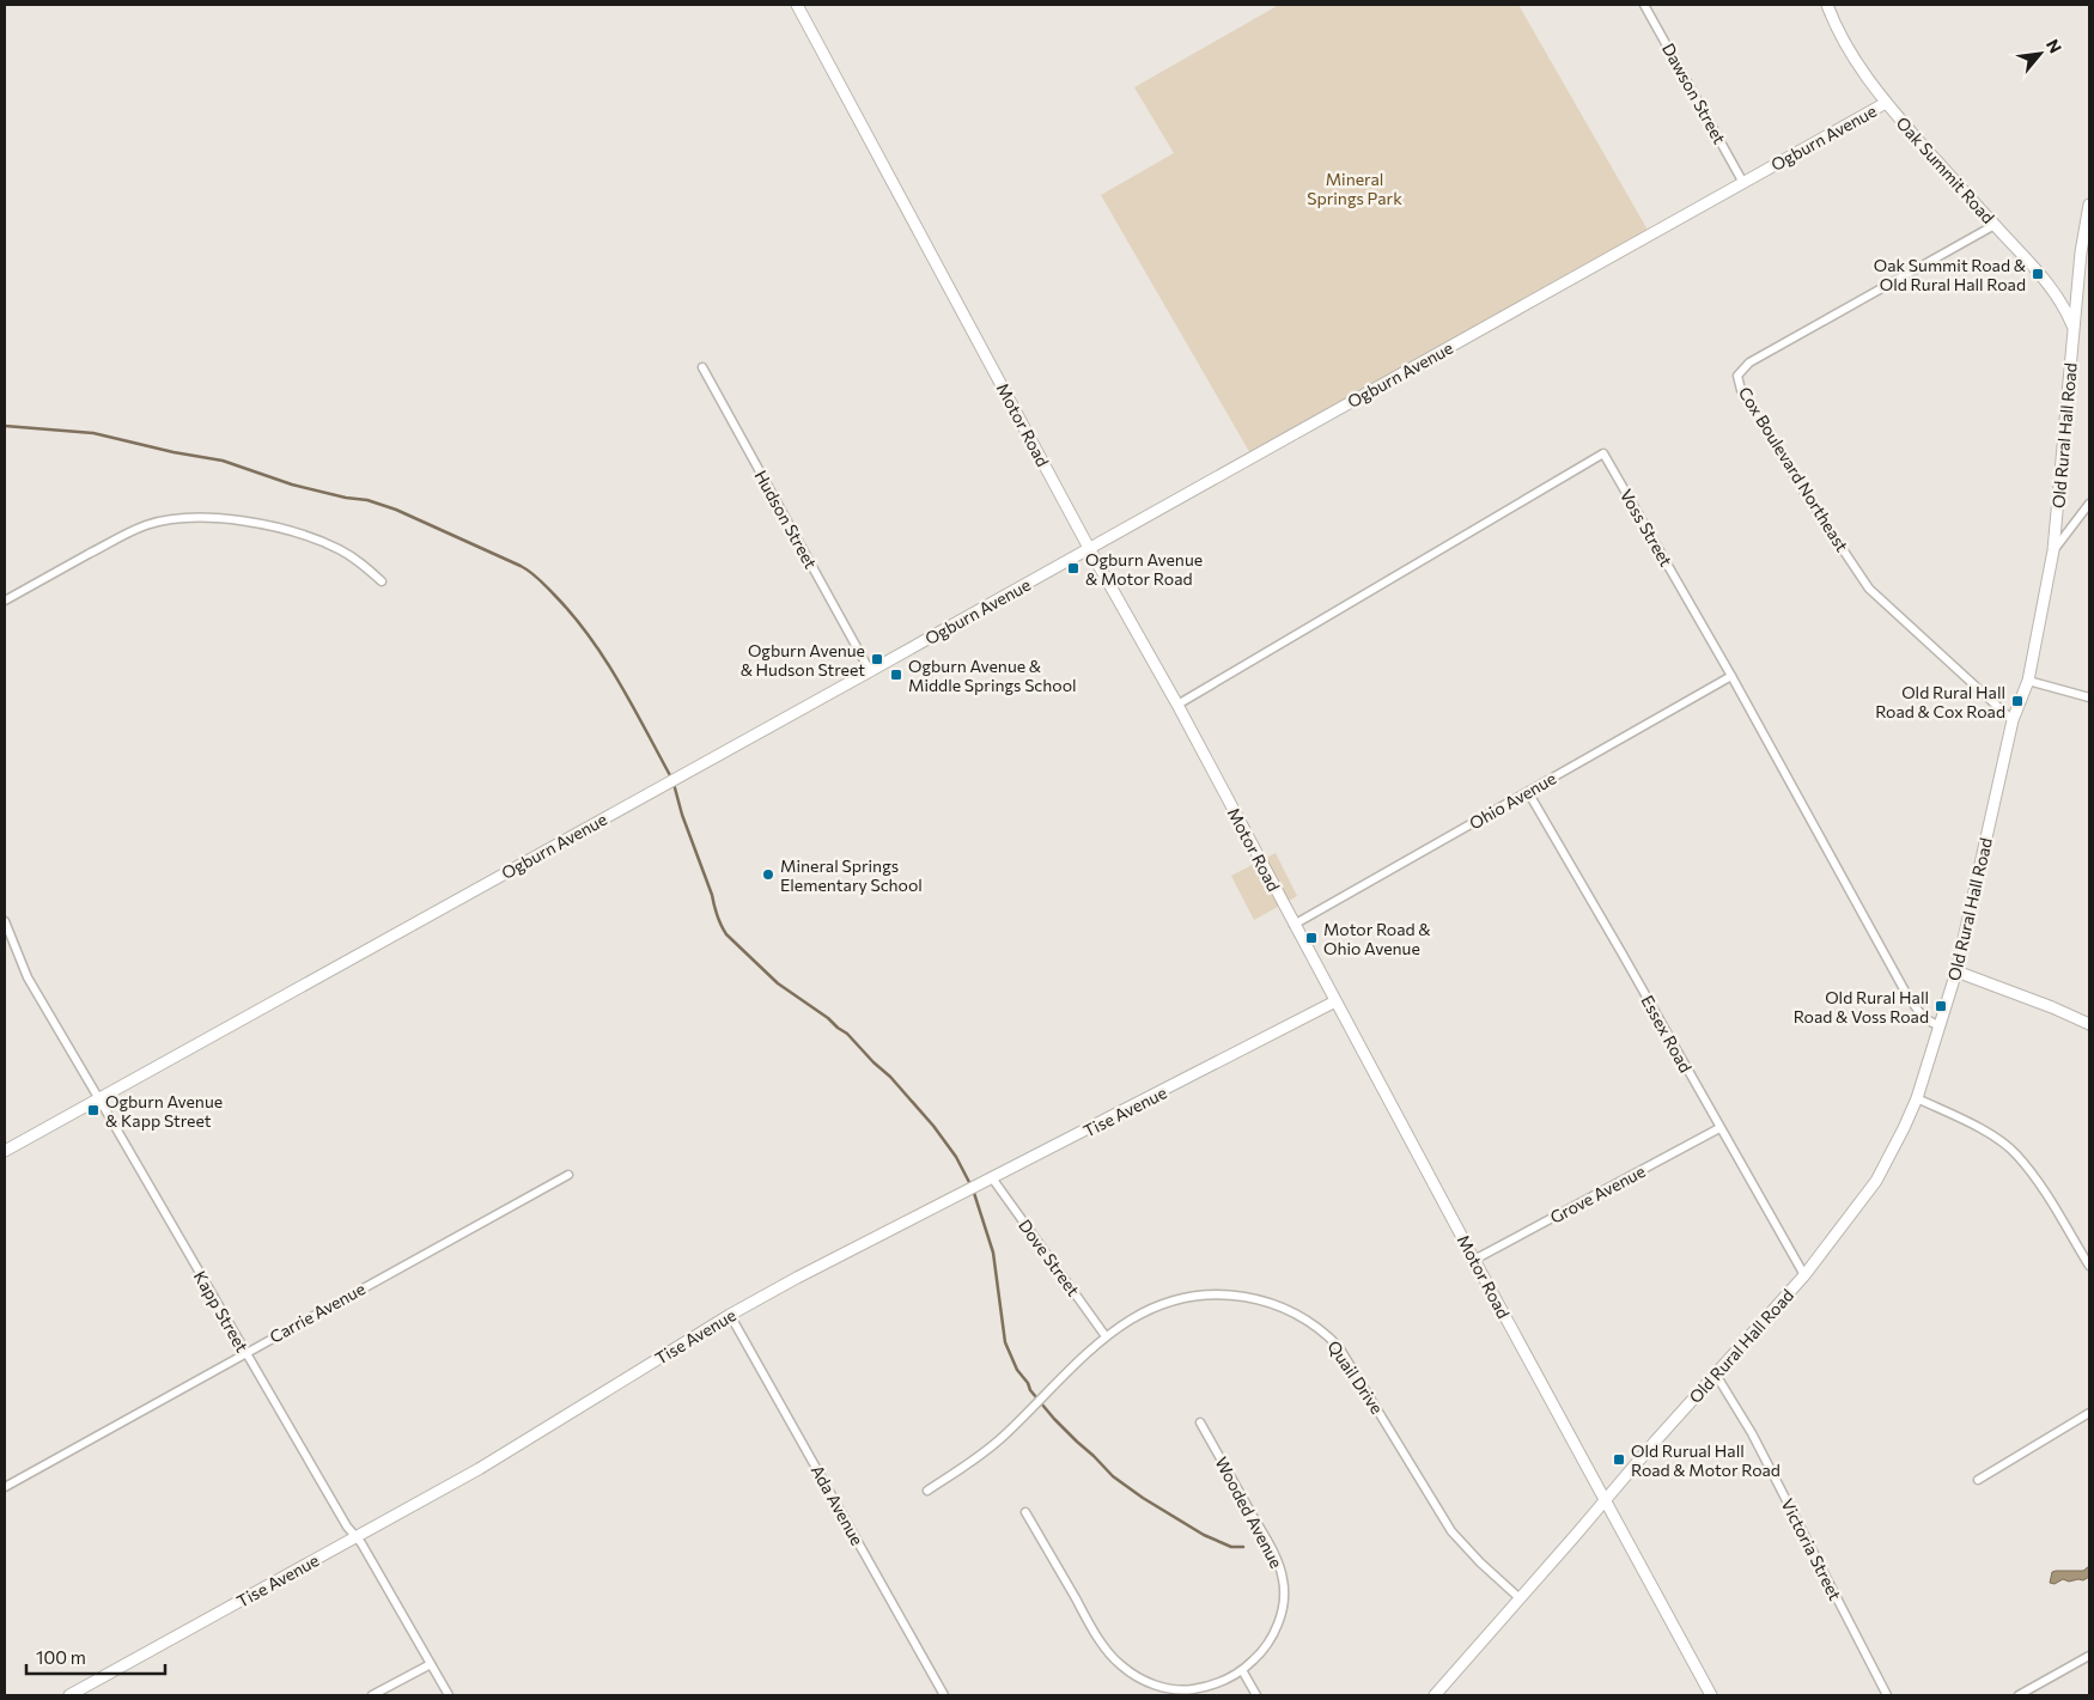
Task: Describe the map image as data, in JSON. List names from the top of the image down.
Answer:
{
  "streets": {
    "street": [
      "Dawson Street",
      "Ogburn Avenue",
      "Oak Summit Road",
      "Motor Road",
      "Old Rural Hall Road",
      "Cox Boulevard Northeast",
      "Hudson Street",
      "Voss Street",
      "Ohio Avenue",
      "Essex Road",
      "Tise Avenue",
      "Grove Avenue",
      "Dove Street",
      "Kapp Street",
      "Carrie Avenue",
      "Quail Drive",
      "Ada Avenue",
      "Wooded Avenue",
      "Victoria Street"
    ]
  },
  "crossings": [
    ["Dawson Street", "Ogburn Avenue"],
    ["Ogburn Avenue", "Oak Summit Road"],
    ["Ogburn Avenue", "Motor Road"],
    ["Ogburn Avenue", "Hudson Street"],
    ["Ogburn Avenue", "Kapp Street"],
    ["Oak Summit Road", "Old Rural Hall Road"],
    ["Oak Summit Road", "Cox Boulevard Northeast"],
    ["Motor Road", "Old Rural Hall Road"],
    ["Motor Road", "Voss Street"],
    ["Motor Road", "Ohio Avenue"],
    ["Motor Road", "Tise Avenue"],
    ["Motor Road", "Grove Avenue"],
    ["Old Rural Hall Road", "Cox Boulevard Northeast"],
    ["Old Rural Hall Road", "Voss Street"],
    ["Old Rural Hall Road", "Essex Road"],
    ["Old Rural Hall Road", "Quail Drive"],
    ["Old Rural Hall Road", "Victoria Street"],
    ["Voss Street", "Ohio Avenue"],
    ["Ohio Avenue", "Essex Road"],
    ["Essex Road", "Grove Avenue"],
    ["Tise Avenue", "Dove Street"],
    ["Tise Avenue", "Kapp Street"],
    ["Tise Avenue", "Ada Avenue"],
    ["Dove Street", "Quail Drive"],
    ["Kapp Street", "Carrie Avenue"]
  ],
  "parks": ["Mineral Springs Park"],
  "places": {
    "transit": [
      "Oak Summit Road & Old Rural Hall Road",
      "Ogburn Avenue & Motor Road",
      "Ogburn Avenue & Hudson Street",
      "Ogburn Avenue & Middle Springs School",
      "Old Rural Hall Road & Cox Road",
      "Motor Road & Ohio Avenue",
      "Old Rural Hall Road & Voss Road",
      "Ogburn Avenue & Kapp Street",
      "Old Rurual Hall Road & Motor Road"
    ],
    "other": ["Mineral Springs Elementary School"]
  },
  "scale_bar": "100 m",
  "north": "top right"
}
